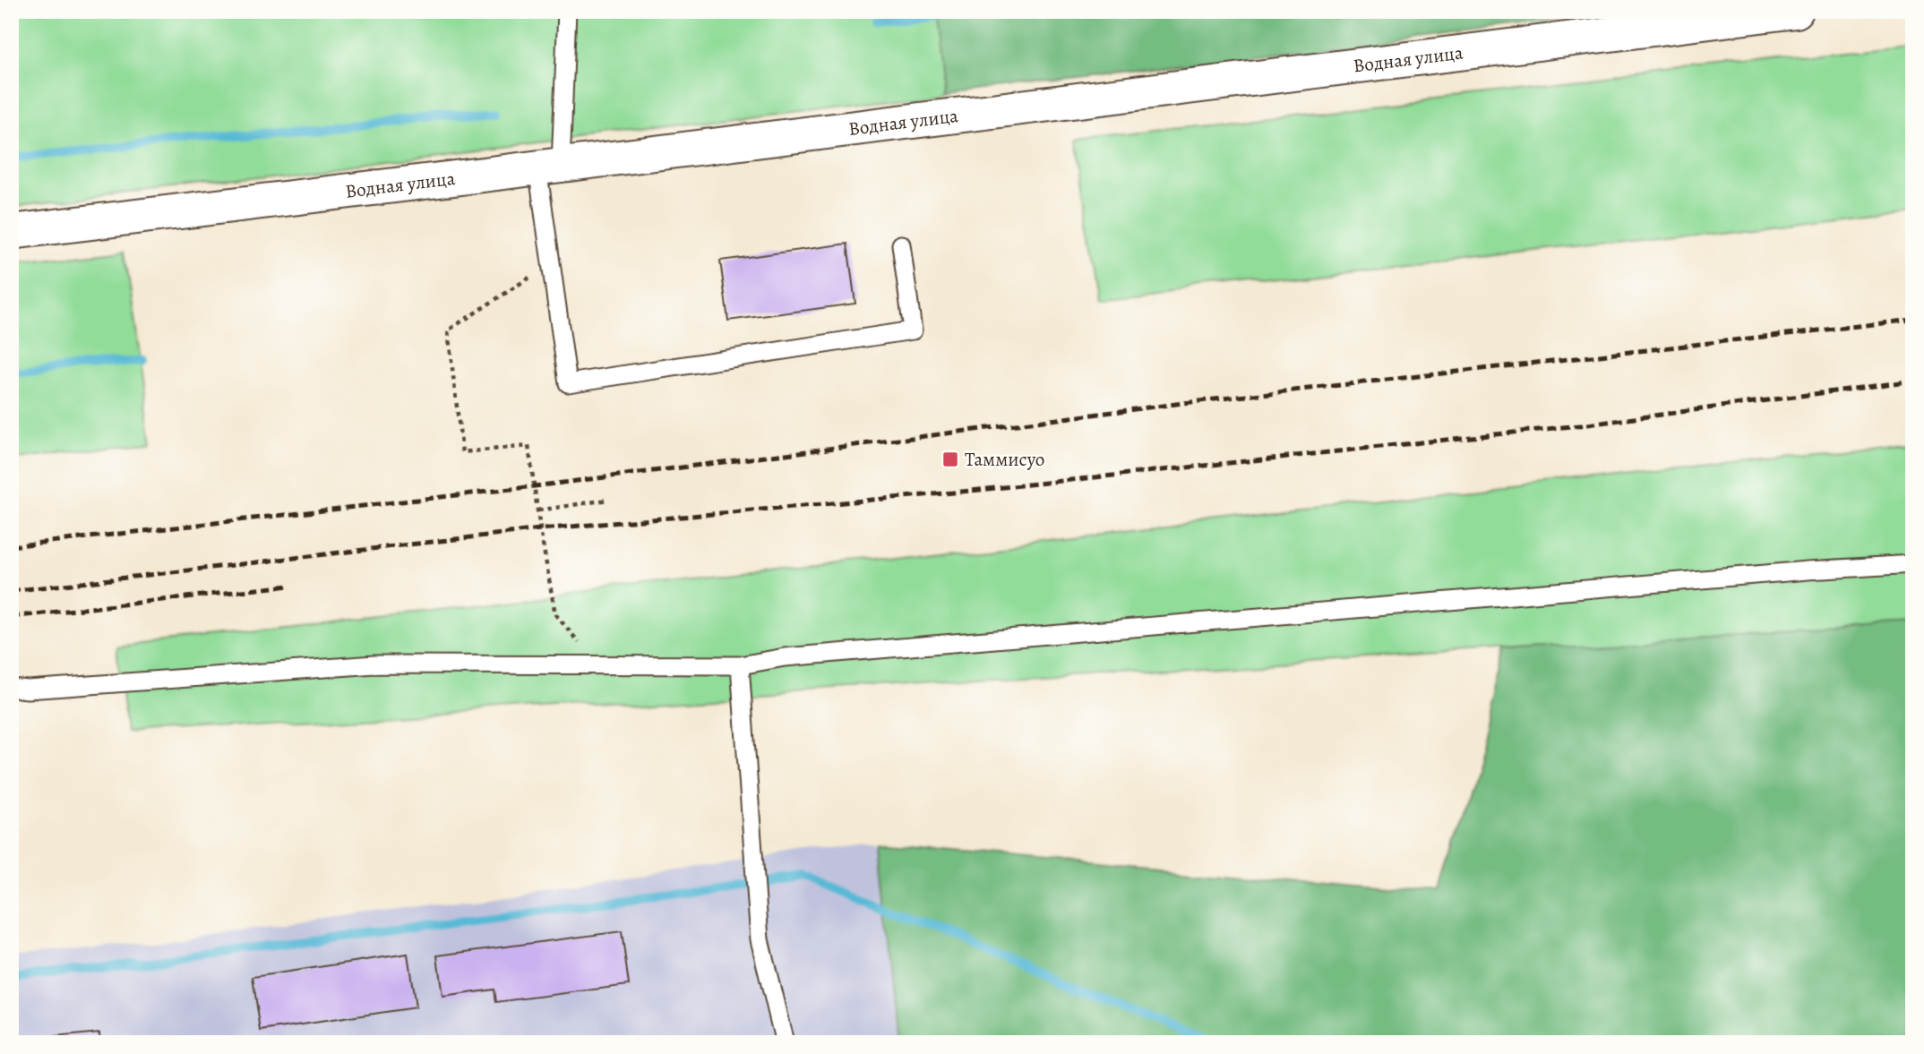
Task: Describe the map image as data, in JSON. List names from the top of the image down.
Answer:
{
  "streets": {
    "street": ["Водная улица"]
  },
  "places": {
    "transit": ["Таммисуо"]
  }
}
